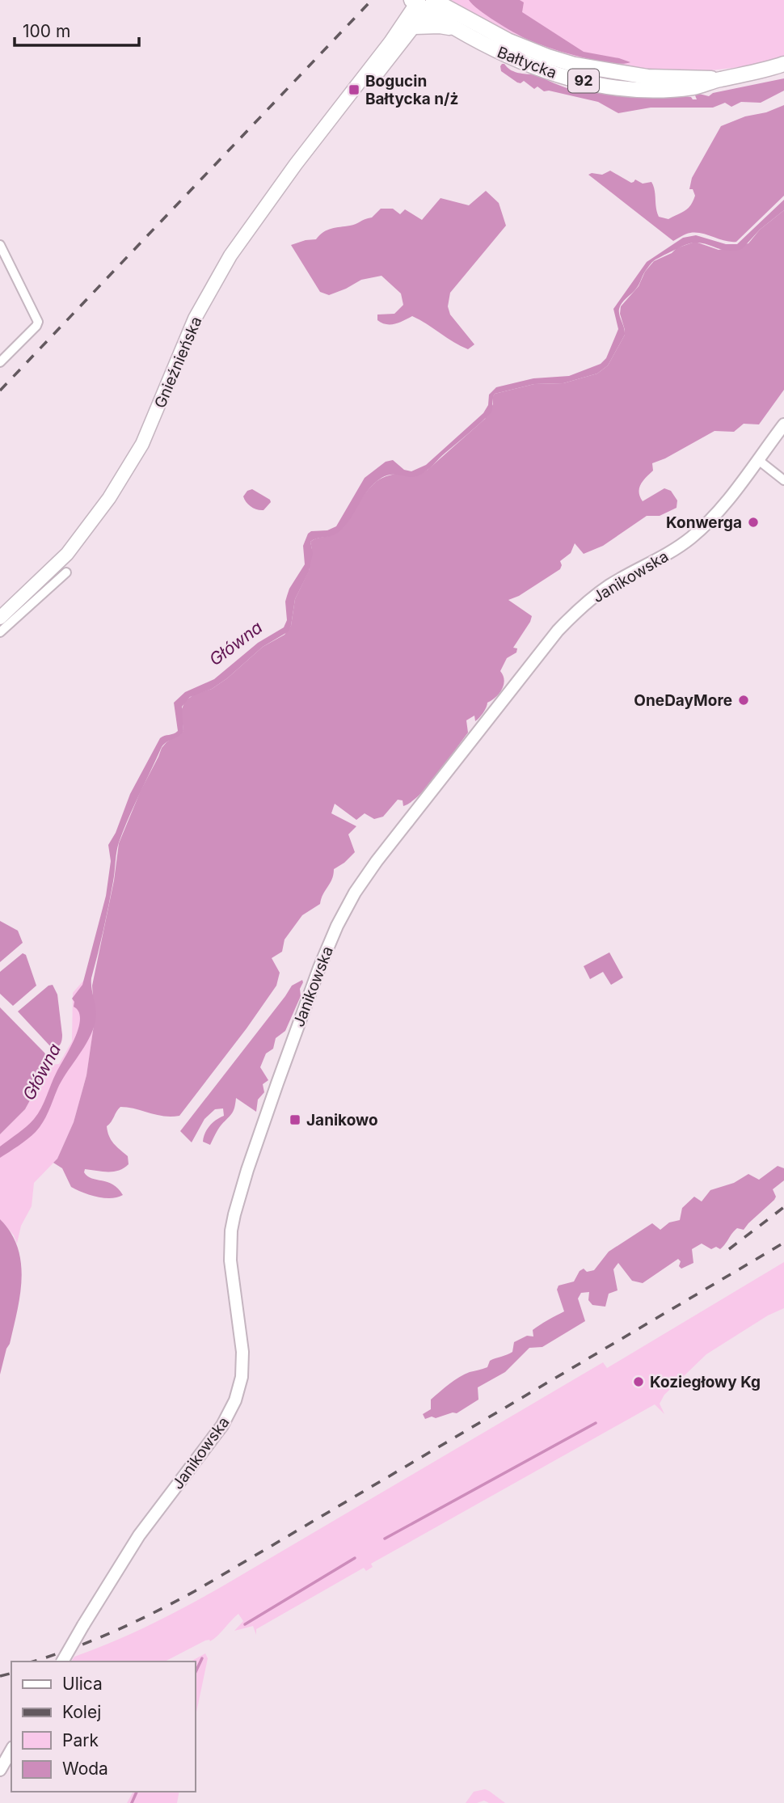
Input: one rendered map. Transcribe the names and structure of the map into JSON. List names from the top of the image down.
{
  "streets": {
    "main road": ["Bałtycka", "92", "Gnieźnieńska"],
    "street": ["Janikowska"]
  },
  "crossings": [
    ["Bałtycka", "Gnieźnieńska"]
  ],
  "water": ["Główna"],
  "places": {
    "transit": ["Bogucin Bałtycka n/ż", "Janikowo"],
    "other": ["Konwerga", "OneDayMore", "Koziegłowy Kg"]
  },
  "legend": [
    "Ulica",
    "Kolej",
    "Park",
    "Woda"
  ],
  "scale_bar": "100 m"
}
